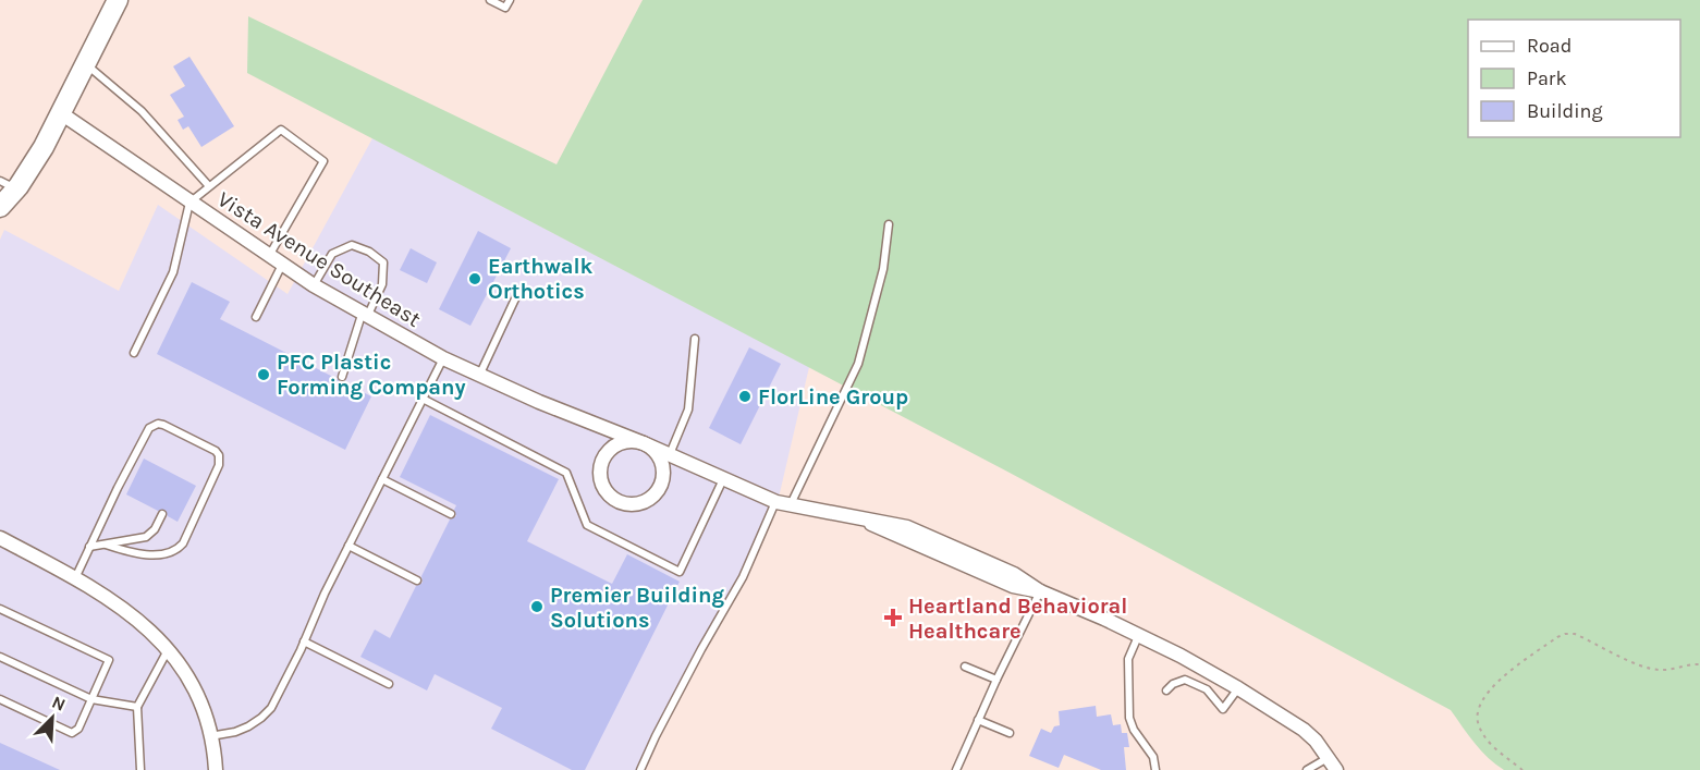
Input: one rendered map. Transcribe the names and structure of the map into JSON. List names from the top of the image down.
{
  "streets": {
    "street": ["Vista Avenue Southeast"]
  },
  "places": {
    "other": [
      "Earthwalk Orthotics",
      "PFC Plastic Forming Company",
      "FlorLine Group",
      "Premier Building Solutions"
    ],
    "health": ["Heartland Behavioral Healthcare"]
  },
  "legend": ["Road", "Park", "Building"],
  "north": "top right"
}
